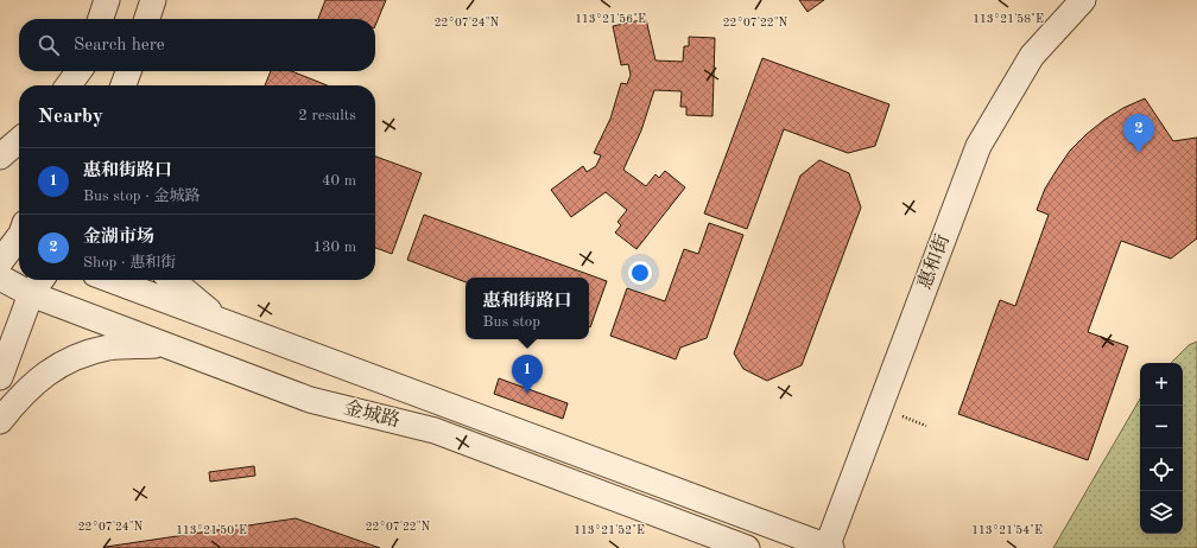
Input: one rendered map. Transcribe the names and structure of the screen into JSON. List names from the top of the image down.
{
  "streets": {
    "street": ["惠和街", "金城路"]
  },
  "crossings": [
    ["惠和街", "金城路"]
  ],
  "page": {
    "search": "Search here",
    "heading": ["Nearby", "2 results"],
    "pins": ["2", "1"],
    "list": [
      {
        "mark": "1",
        "name": "惠和街路口",
        "note": "Bus stop · 金城路",
        "value": "40 m"
      },
      {
        "mark": "2",
        "name": "金湖市场",
        "note": "Shop · 惠和街",
        "value": "130 m"
      }
    ],
    "popup": ["惠和街路口", "Bus stop"],
    "map_buttons": ["+", "−"]
  },
  "coordinates": [
    "113°21'56\"E",
    "113°21'58\"E",
    "22°07'24\"N",
    "22°07'22\"N",
    "113°21'50\"E",
    "113°21'52\"E",
    "113°21'54\"E"
  ]
}
